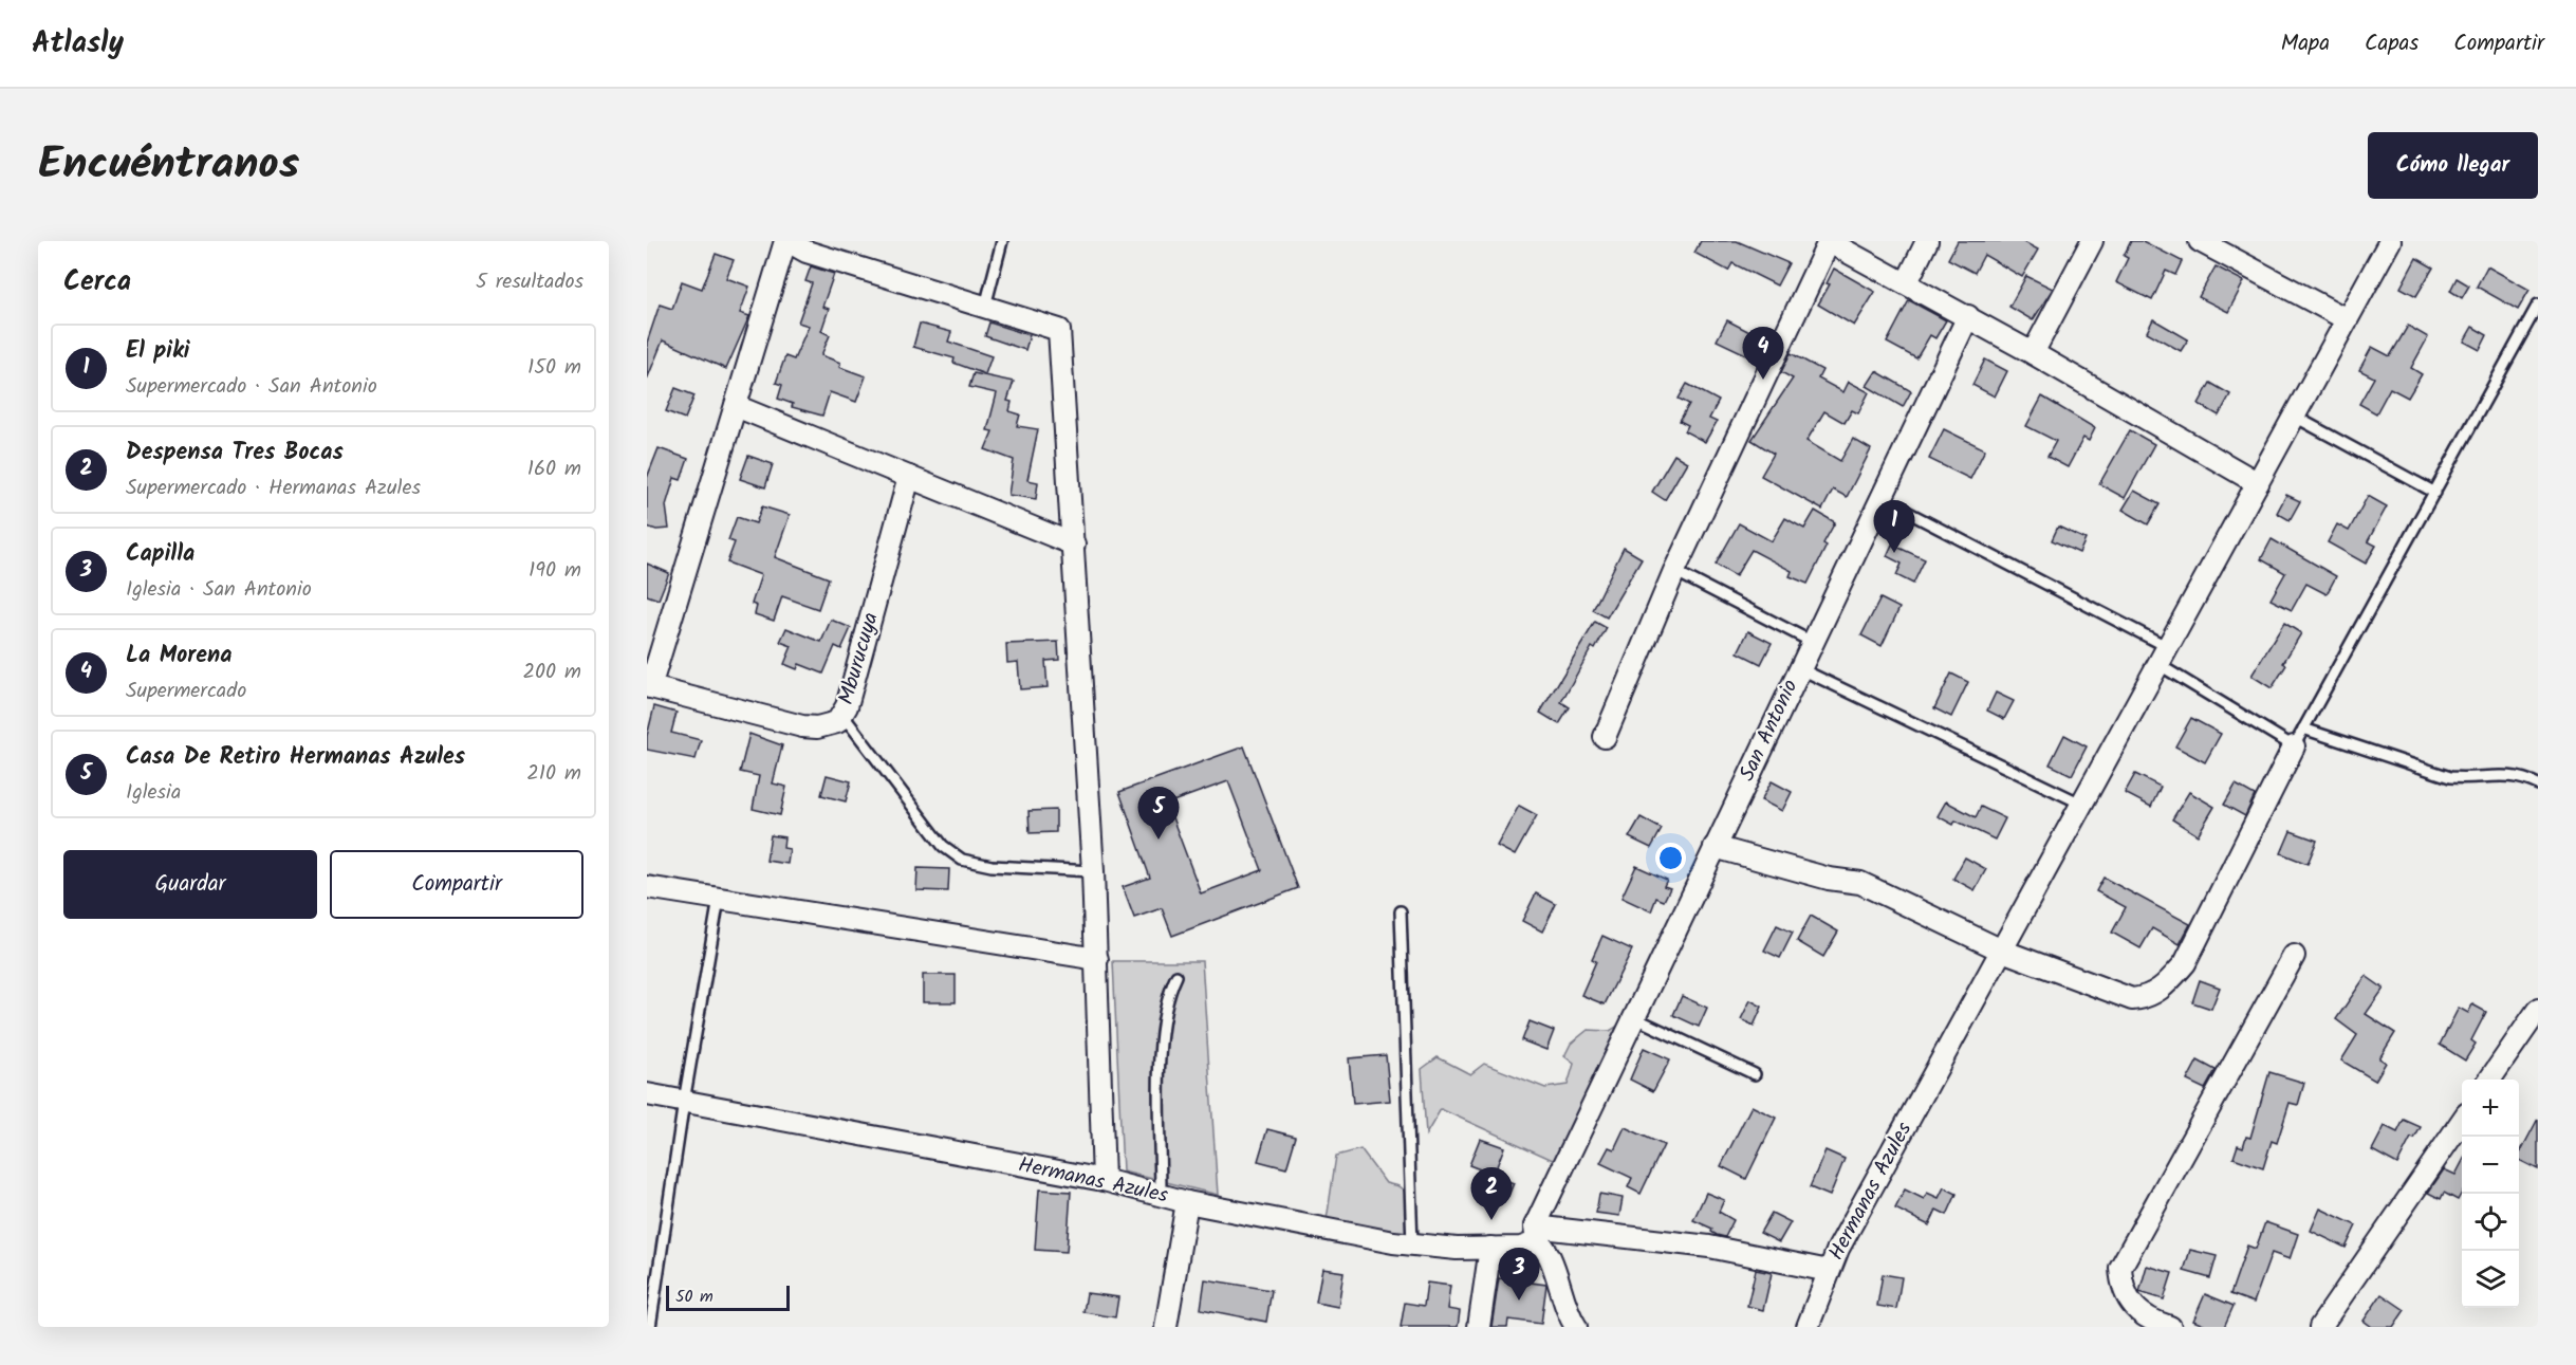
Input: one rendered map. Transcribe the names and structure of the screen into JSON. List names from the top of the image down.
{
  "streets": {
    "street": ["Mburucuya", "San Antonio", "Hermanas Azules"]
  },
  "crossings": [
    ["San Antonio", "Hermanas Azules"]
  ],
  "scale_bar": "50 m",
  "page": {
    "header": "Atlasly",
    "nav": ["Mapa", "Capas", "Compartir"],
    "title": "Encuéntranos",
    "buttons": [
      "Cómo llegar",
      ["Guardar", "Compartir"]
    ],
    "heading": ["Cerca", "5 resultados"],
    "list": [
      {
        "mark": "1",
        "name": "El piki",
        "note": "Supermercado · San Antonio",
        "value": "150 m"
      },
      {
        "mark": "2",
        "name": "Despensa Tres Bocas",
        "note": "Supermercado · Hermanas Azules",
        "value": "160 m"
      },
      {
        "mark": "3",
        "name": "Capilla",
        "note": "Iglesia · San Antonio",
        "value": "190 m"
      },
      {
        "mark": "4",
        "name": "La Morena",
        "note": "Supermercado",
        "value": "200 m"
      },
      {
        "mark": "5",
        "name": "Casa De Retiro Hermanas Azules",
        "note": "Iglesia",
        "value": "210 m"
      }
    ],
    "pins": [
      "4",
      "1",
      "5",
      "2",
      "3"
    ],
    "map_buttons": ["+", "−"],
    "scale": "50 m"
  }
}
